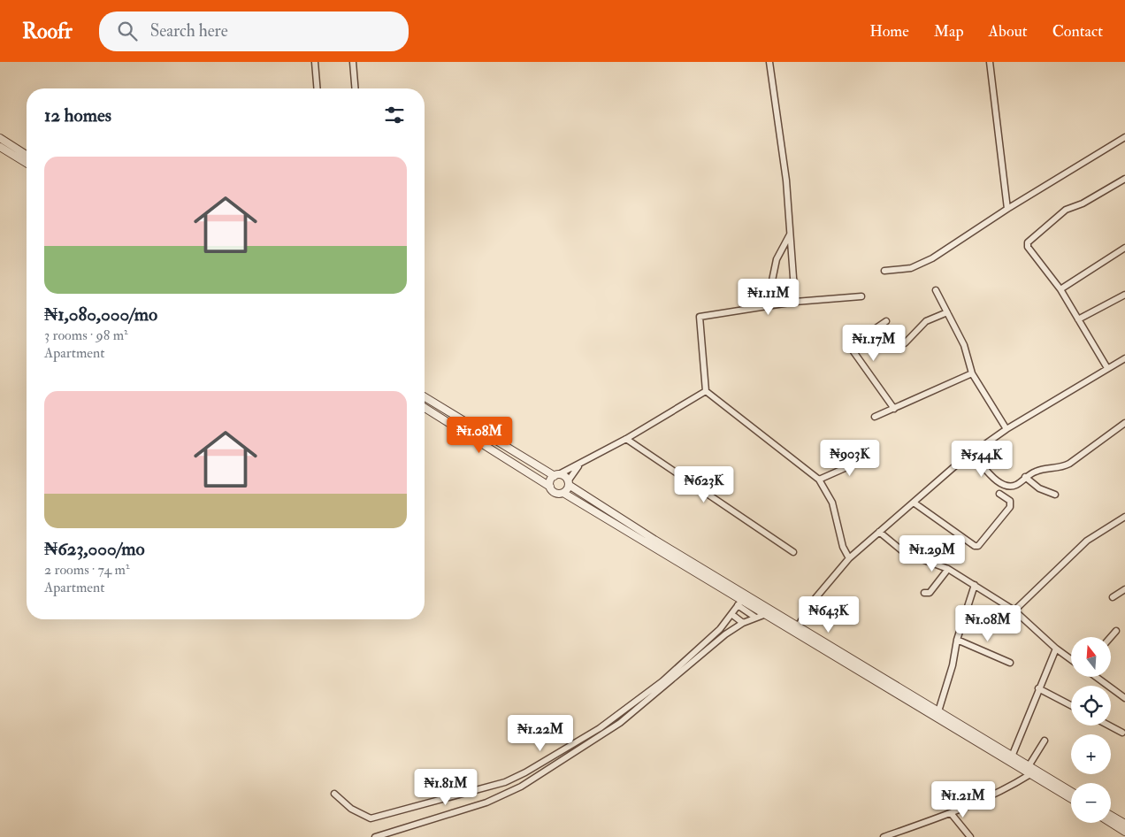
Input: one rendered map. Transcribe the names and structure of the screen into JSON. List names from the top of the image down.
{
  "north": "top",
  "page": {
    "header": "Roofr",
    "search": "Search here",
    "nav": [
      "Home",
      "Map",
      "About",
      "Contact"
    ],
    "heading": "12 homes",
    "list": [
      {
        "name": "₦1,080,000/mo",
        "note": "3 rooms · 98 m² · Apartment"
      },
      {
        "name": "₦623,000/mo",
        "note": "2 rooms · 74 m² · Apartment"
      }
    ],
    "price": [
      "₦1.11M",
      "₦1.17M",
      "₦1.08M",
      "₦903K",
      "₦544K",
      "₦623K",
      "₦1.29M",
      "₦643K",
      "₦1.08M",
      "₦1.22M",
      "₦1.81M",
      "₦1.21M"
    ],
    "map_buttons": ["+", "−"]
  }
}
